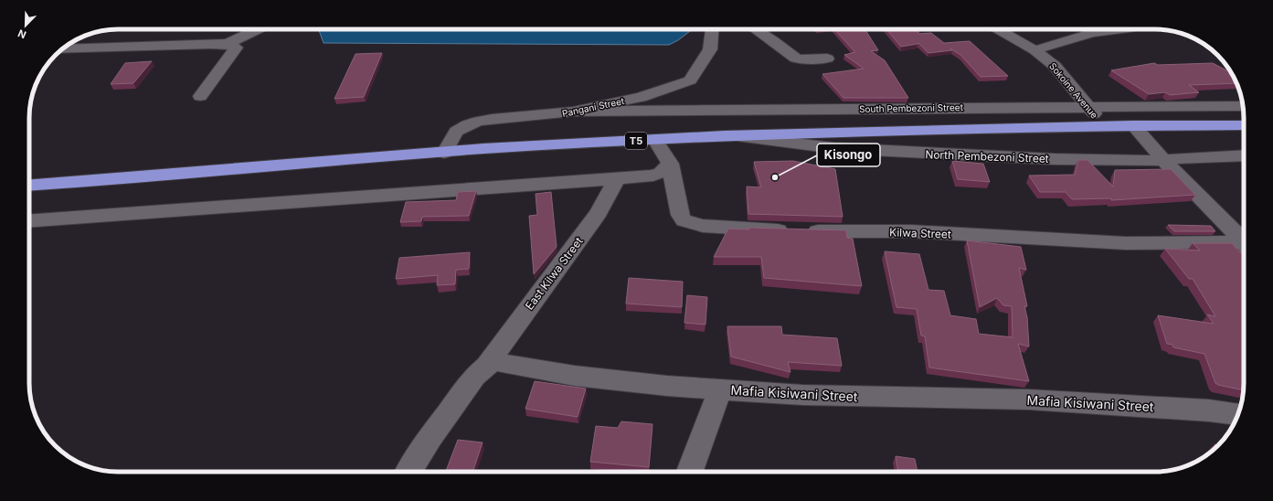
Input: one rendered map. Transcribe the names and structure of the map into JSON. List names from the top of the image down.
{
  "streets": {
    "highway": ["T5"],
    "street": [
      "Sokoine Avenue",
      "Pangani Street",
      "South Pembezoni Street",
      "North Pembezoni Street",
      "Kilwa Street",
      "East Kilwa Street",
      "Mafia Kisiwani Street"
    ]
  },
  "crossings": [
    ["Sokoine Avenue", "South Pembezoni Street"],
    ["Sokoine Avenue", "T5"],
    ["Pangani Street", "South Pembezoni Street"],
    ["Pangani Street", "T5"],
    ["T5", "North Pembezoni Street"],
    ["T5", "Kilwa Street"],
    ["East Kilwa Street", "Mafia Kisiwani Street"]
  ],
  "places": ["Kisongo"],
  "north": "bottom left"
}
